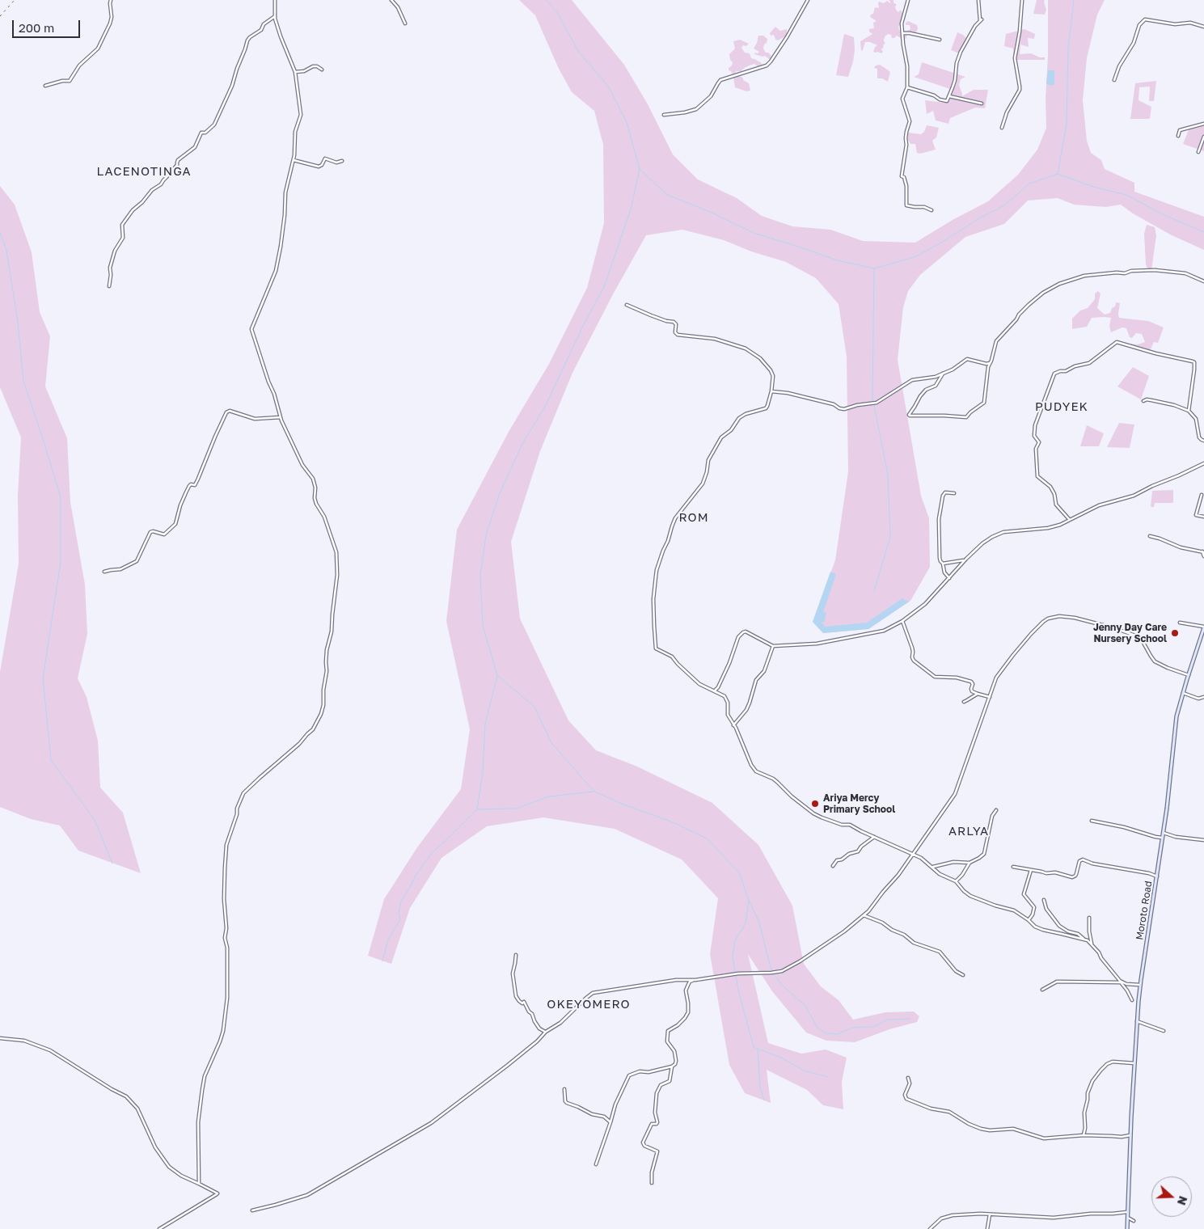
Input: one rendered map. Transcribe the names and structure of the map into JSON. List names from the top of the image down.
{
  "streets": {
    "main road": ["Moroto Road"]
  },
  "districts": [
    "LACENOTINGA",
    "PUDYEK",
    "ROM",
    "ARLYA",
    "OKEYOMERO"
  ],
  "places": ["Jenny Day Care Nursery School", "Ariya Mercy Primary School"],
  "scale_bar": "200 m",
  "north": "right"
}
